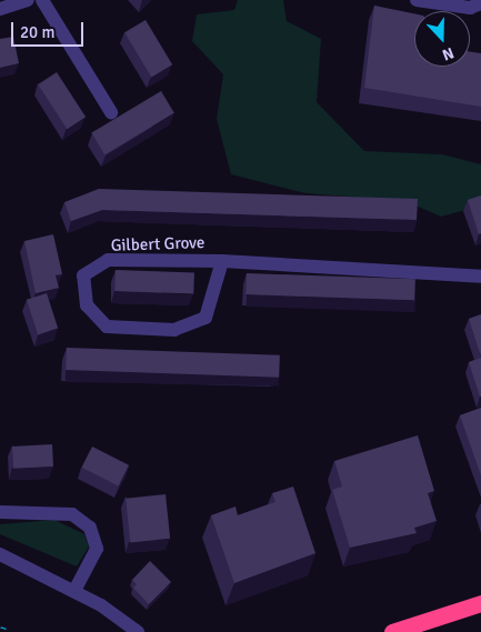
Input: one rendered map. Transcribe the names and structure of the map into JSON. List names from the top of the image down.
{
  "streets": {
    "street": ["Gilbert Grove"]
  },
  "scale_bar": "20 m",
  "north": "bottom"
}
